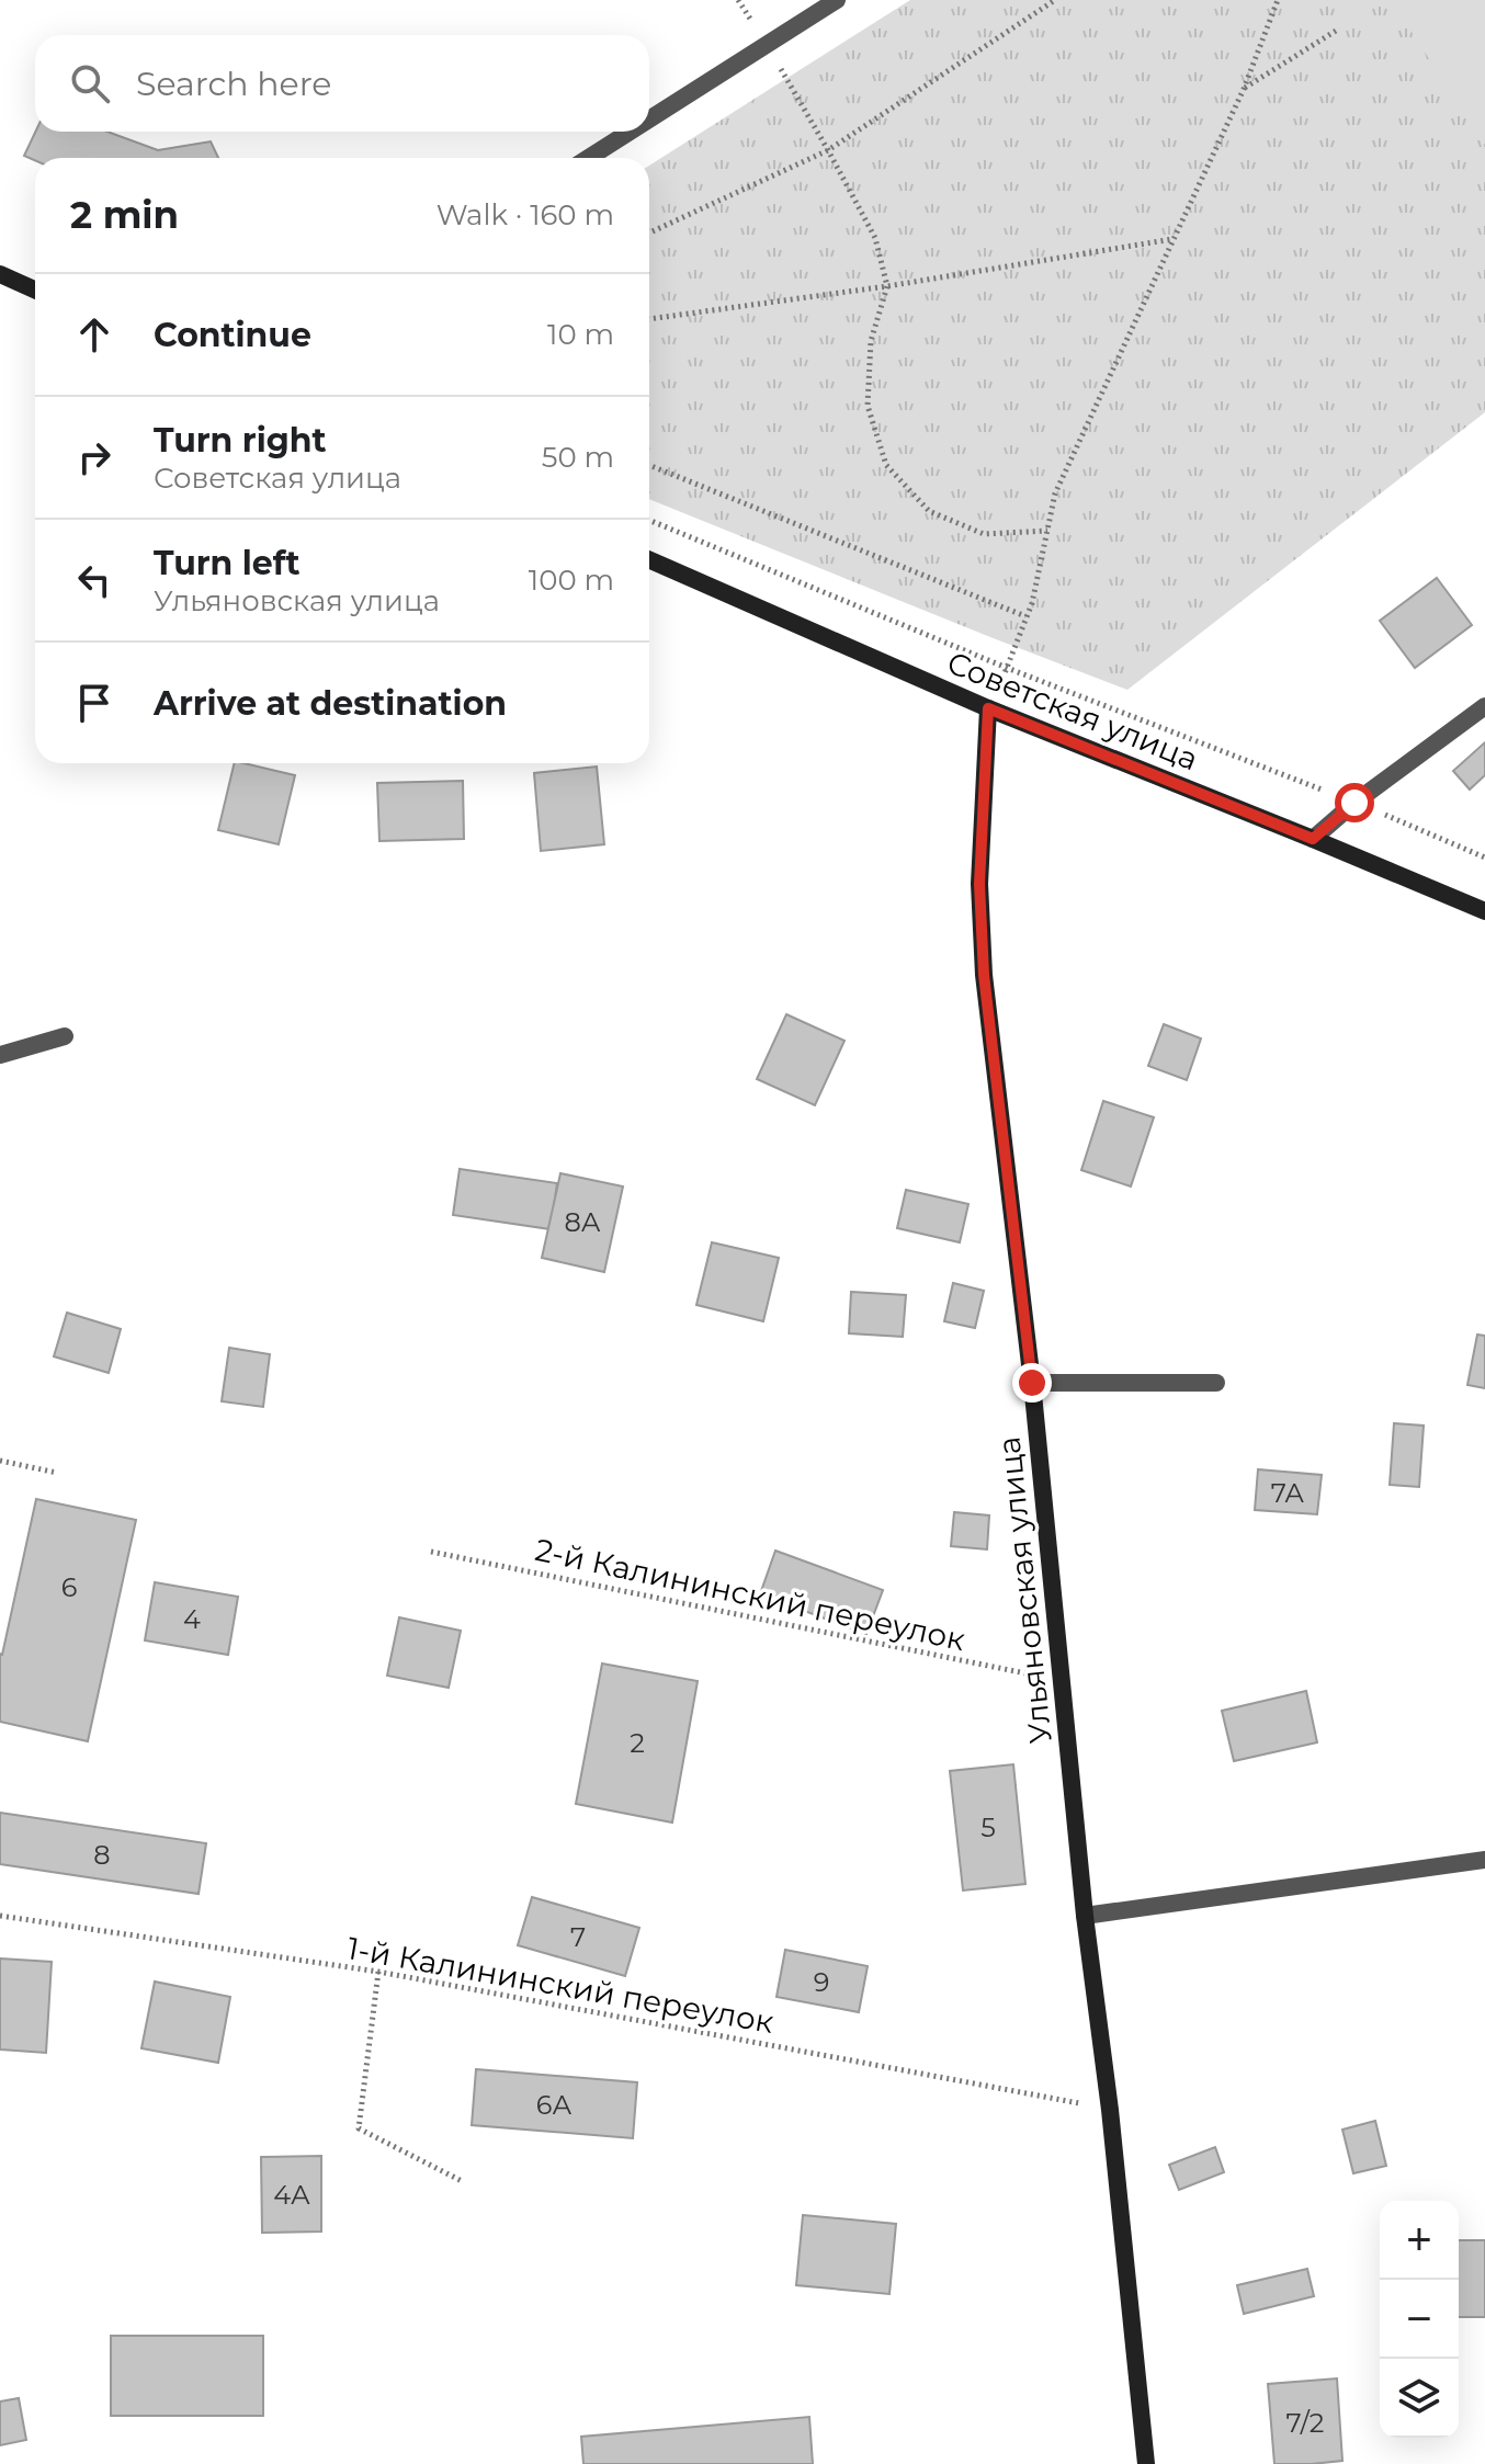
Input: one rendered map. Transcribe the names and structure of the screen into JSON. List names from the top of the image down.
{
  "streets": {
    "street": ["Советская улица", "Ульяновская улица"],
    "path": ["2-й Калининский переулок", "1-й Калининский переулок"]
  },
  "crossings": [
    ["Советская улица", "Ульяновская улица"],
    ["Ульяновская улица", "2-й Калининский переулок"],
    ["Ульяновская улица", "1-й Калининский переулок"]
  ],
  "house_numbers": [
    "8А",
    "7А",
    "6",
    "4",
    "2",
    "5",
    "8",
    "7",
    "9",
    "6А",
    "4А",
    "7/2"
  ],
  "page": {
    "search": "Search here",
    "heading": ["2 min", "Walk · 160 m"],
    "list": [
      ["Continue", "10 m"],
      ["Turn right", "Советская улица", "50 m"],
      ["Turn left", "Ульяновская улица", "100 m"],
      "Arrive at destination"
    ],
    "map_buttons": ["+", "−"]
  }
}
